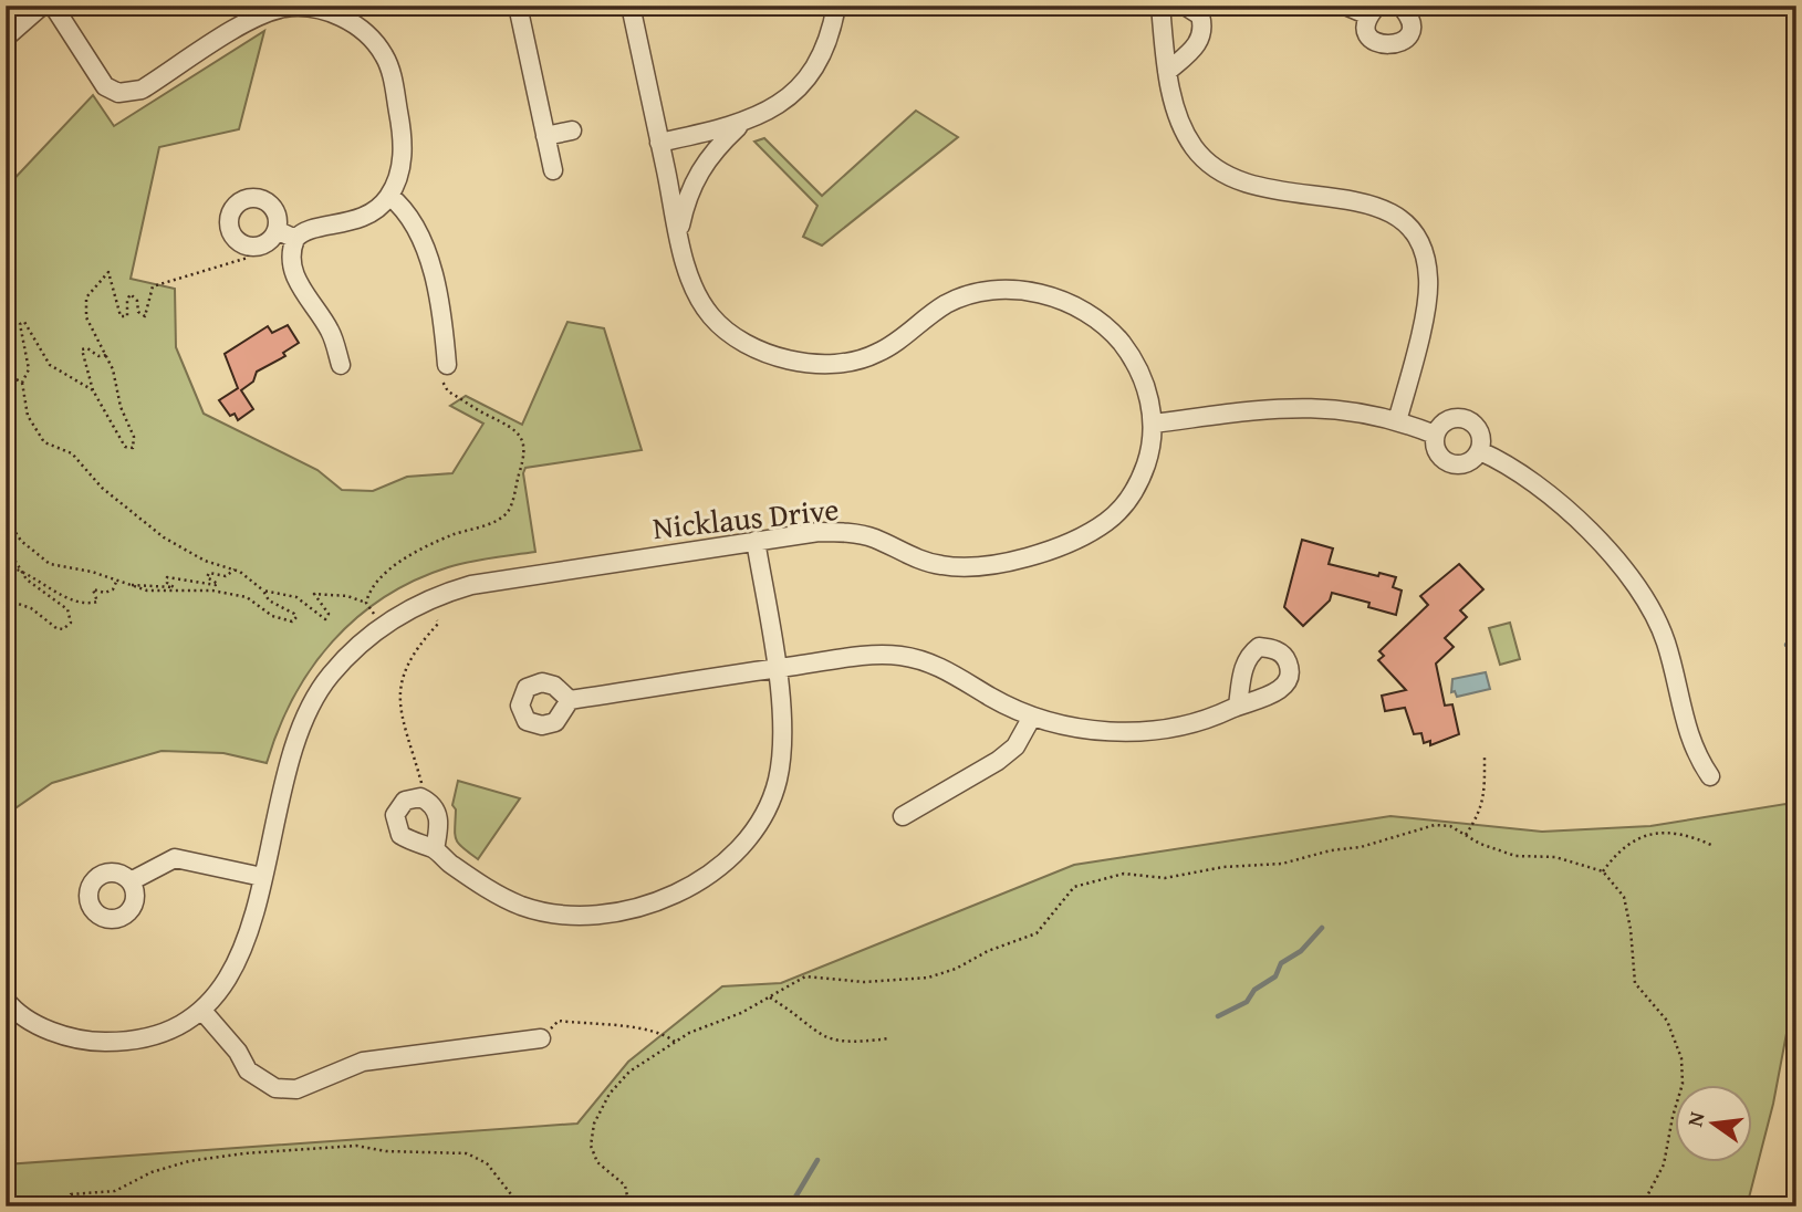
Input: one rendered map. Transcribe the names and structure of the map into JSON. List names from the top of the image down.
{
  "streets": {
    "street": ["Nicklaus Drive"]
  },
  "north": "left"
}
